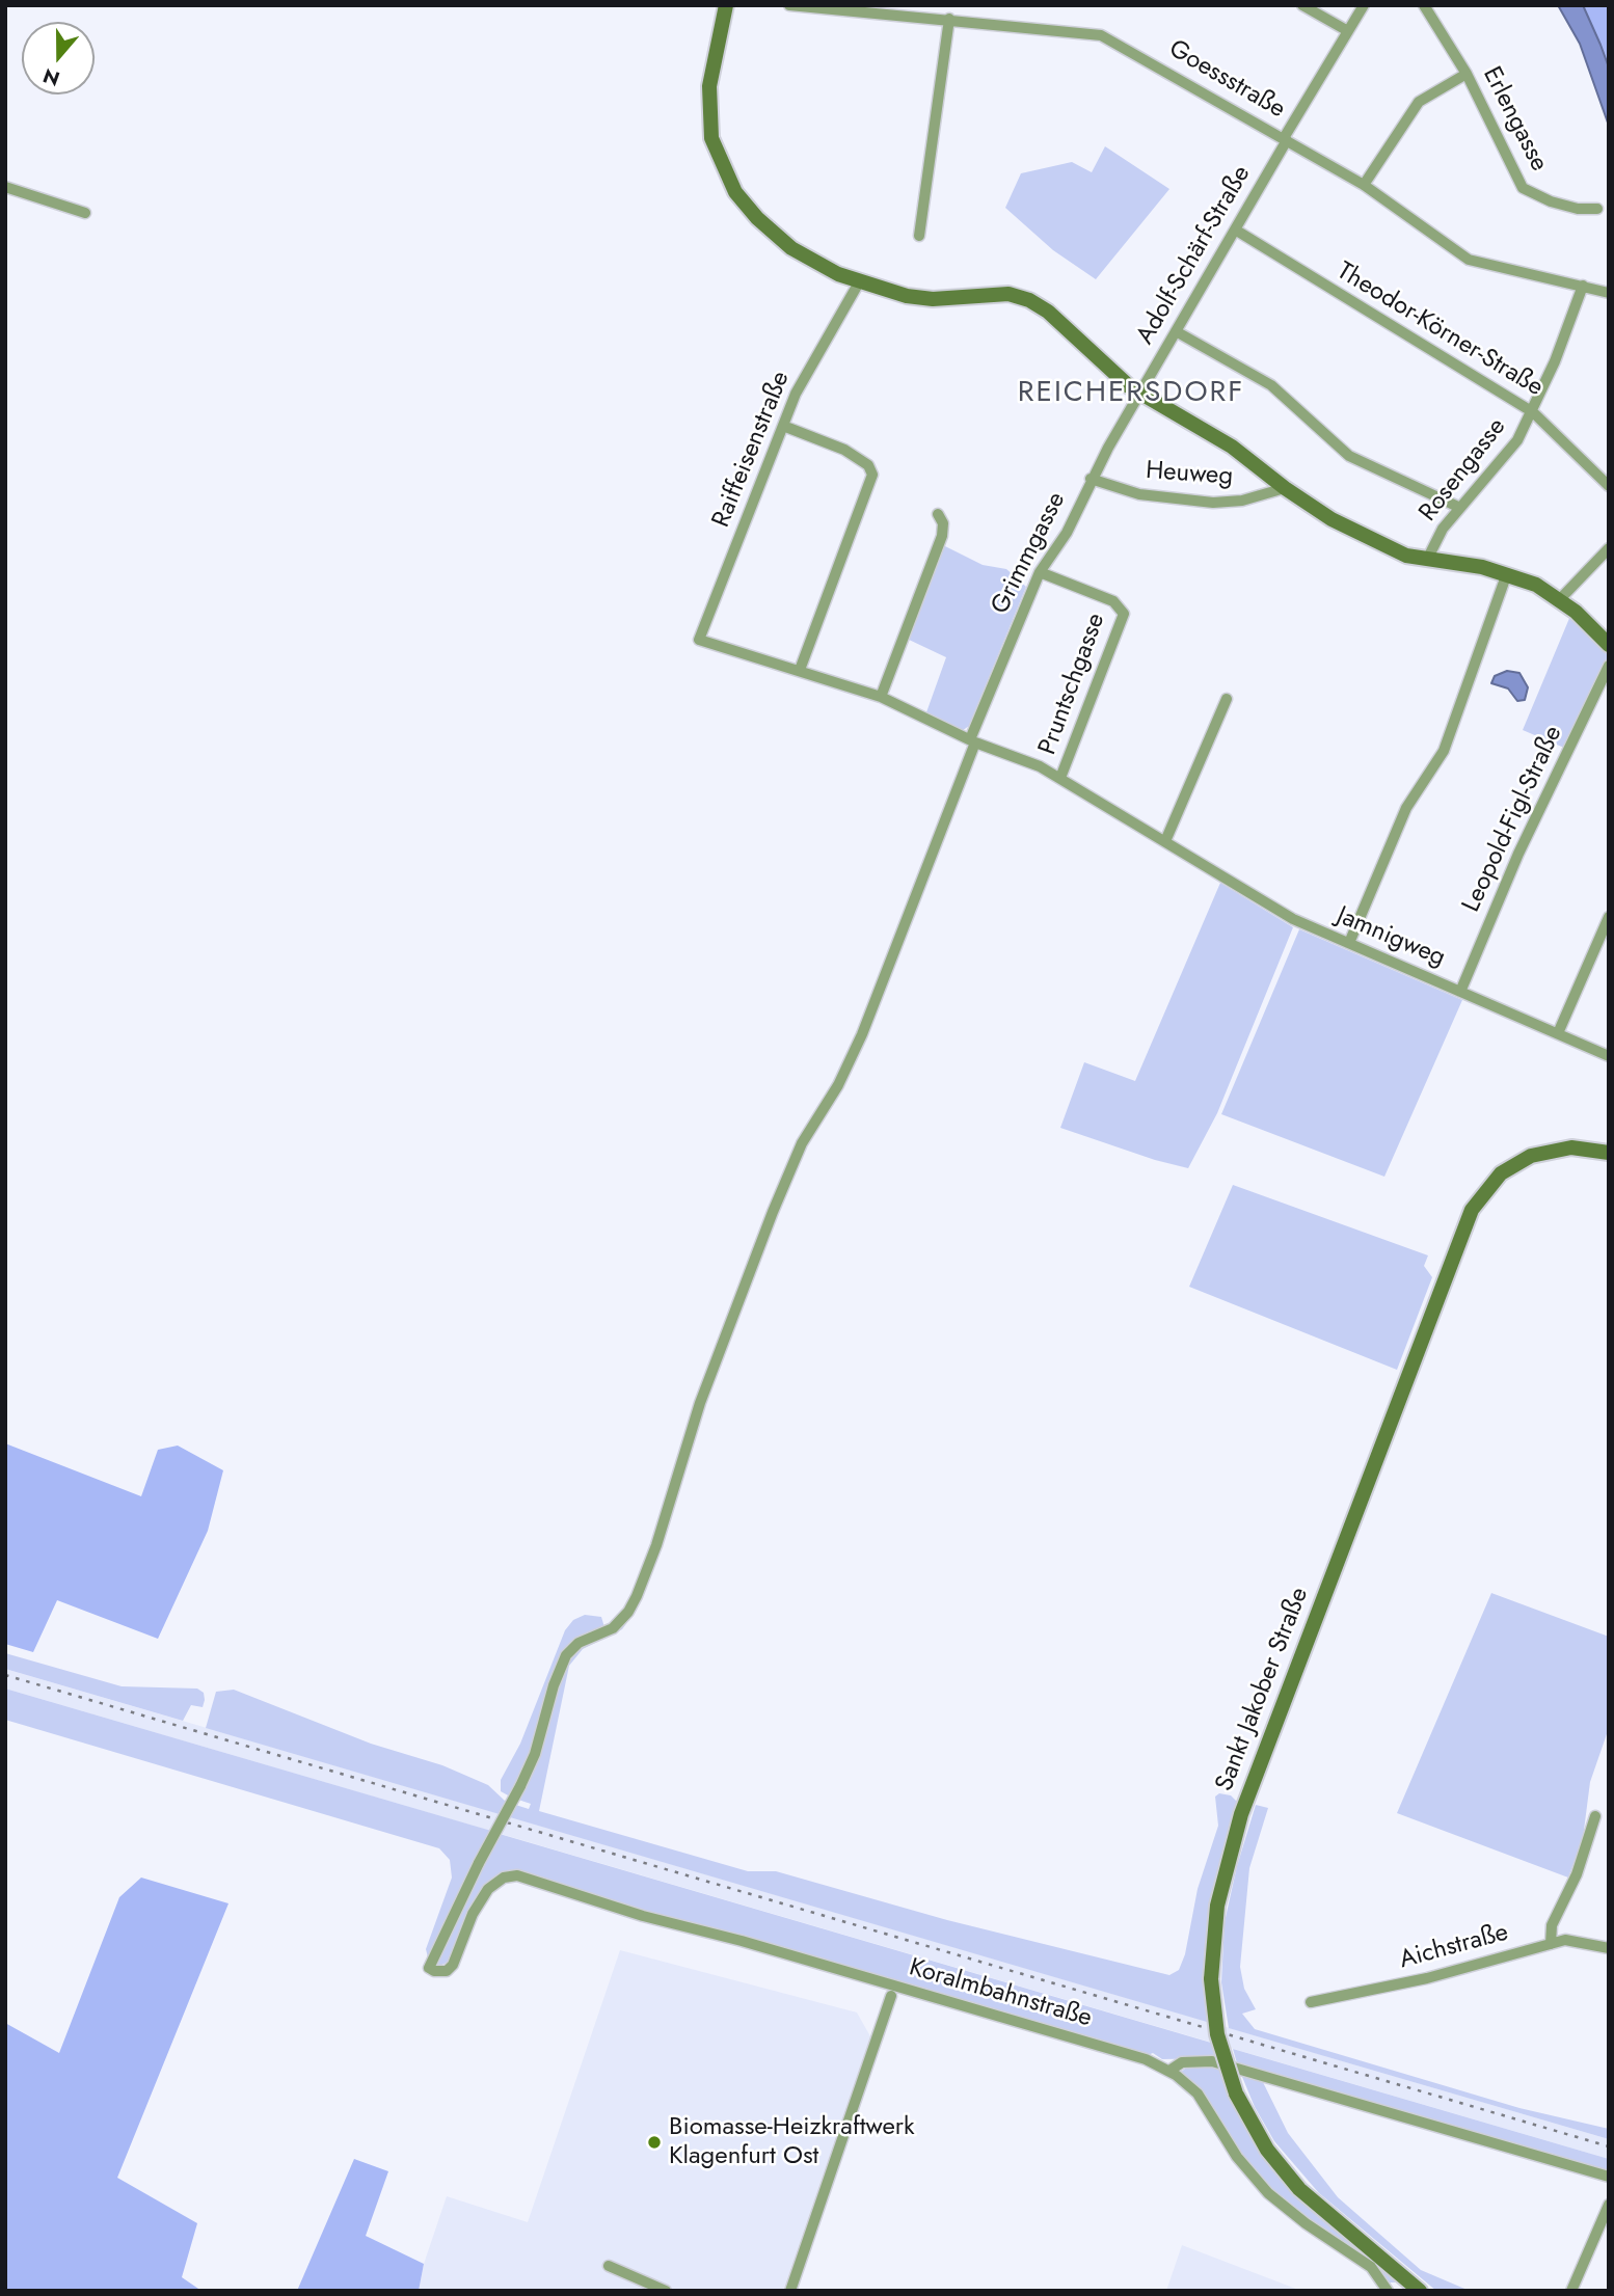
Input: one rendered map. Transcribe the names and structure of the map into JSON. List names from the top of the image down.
{
  "streets": {
    "main road": ["Sankt Jakober Straße"],
    "street": [
      "Goessstraße",
      "Erlengasse",
      "Adolf-Schärf-Straße",
      "Theodor-Körner-Straße",
      "Raiffeisenstraße",
      "Rosengasse",
      "Heuweg",
      "Grimmgasse",
      "Pruntschgasse",
      "Leopold-Figl-Straße",
      "Jamnigweg",
      "Aichstraße",
      "Koralmbahnstraße"
    ]
  },
  "crossings": [
    ["Goessstraße", "Adolf-Schärf-Straße"],
    ["Goessstraße", "Rosengasse"],
    ["Adolf-Schärf-Straße", "Theodor-Körner-Straße"],
    ["Adolf-Schärf-Straße", "Grimmgasse"],
    ["Theodor-Körner-Straße", "Rosengasse"],
    ["Raiffeisenstraße", "Jamnigweg"],
    ["Heuweg", "Grimmgasse"],
    ["Grimmgasse", "Pruntschgasse"],
    ["Grimmgasse", "Jamnigweg"],
    ["Grimmgasse", "Koralmbahnstraße"],
    ["Pruntschgasse", "Jamnigweg"],
    ["Leopold-Figl-Straße", "Jamnigweg"]
  ],
  "districts": ["REICHERSDORF"],
  "places": ["Biomasse-Heizkraftwerk Klagenfurt Ost"],
  "north": "bottom"
}
